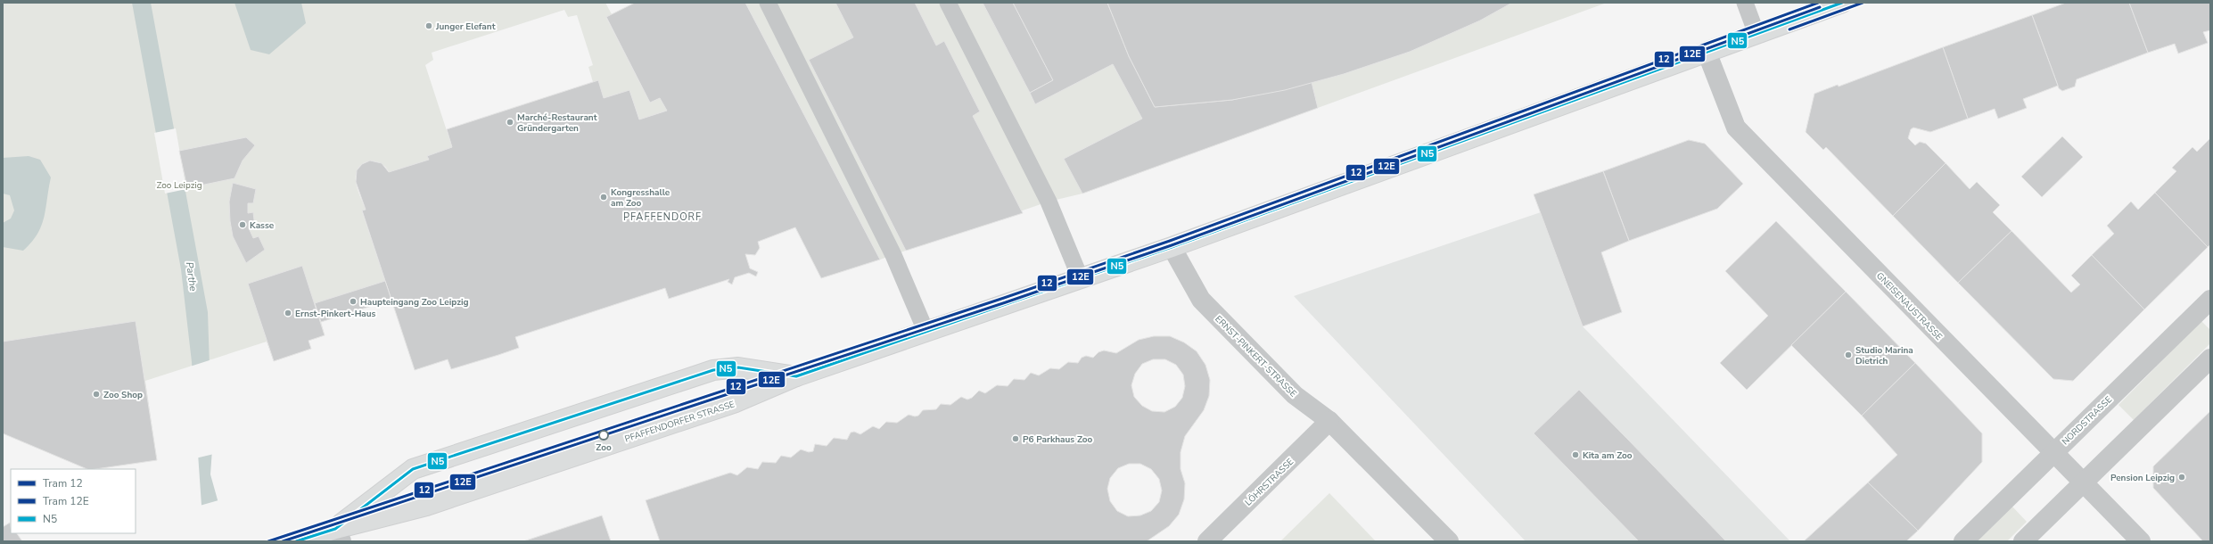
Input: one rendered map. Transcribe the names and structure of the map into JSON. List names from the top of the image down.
{
  "streets": {
    "main road": ["PFAFFENDORFER STRASSE"],
    "street": [
      "GNEISENAUSTRASSE",
      "ERNST-PINKERT-STRASSE",
      "NORDSTRASSE",
      "LÖHRSTRASSE"
    ]
  },
  "crossings": [
    ["GNEISENAUSTRASSE", "NORDSTRASSE"],
    ["GNEISENAUSTRASSE", "PFAFFENDORFER STRASSE"],
    ["ERNST-PINKERT-STRASSE", "PFAFFENDORFER STRASSE"],
    ["ERNST-PINKERT-STRASSE", "LÖHRSTRASSE"]
  ],
  "districts": ["PFAFFENDORF"],
  "water": ["Parthe"],
  "parks": ["Zoo Leipzig"],
  "places": [
    "Junger Elefant",
    "Marché-Restaurant Gründergarten",
    "Kongresshalle am Zoo",
    "Kasse",
    "Haupteingang Zoo Leipzig",
    "Ernst-Pinkert-Haus",
    "Studio Marina Dietrich",
    "Zoo Shop",
    "Zoo",
    "P6 Parkhaus Zoo",
    "Kita am Zoo",
    "Pension Leipzig"
  ],
  "lines": ["tram line 12", "transit line N5", "tram line 12E"],
  "legend": ["Tram 12", "Tram 12E", "N5"]
}
